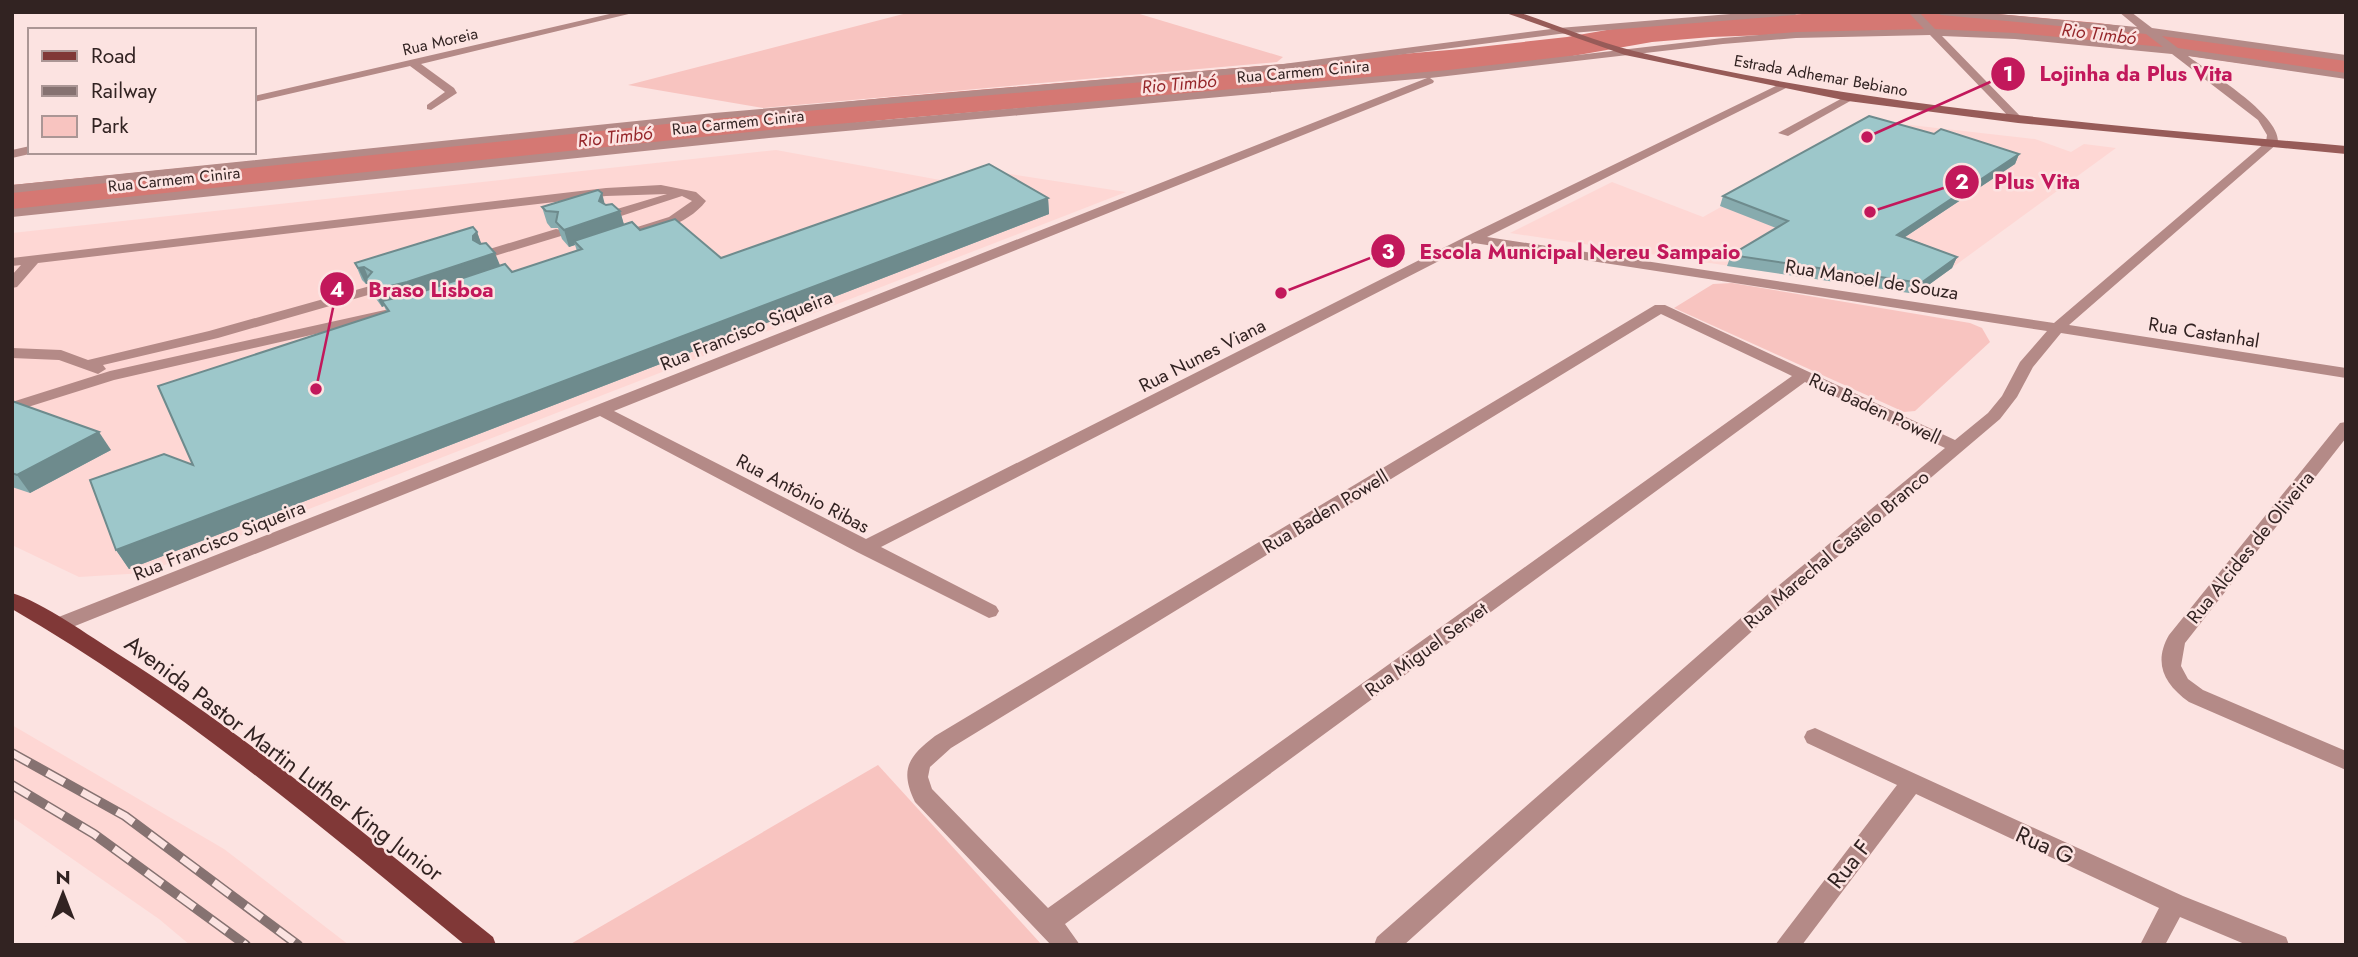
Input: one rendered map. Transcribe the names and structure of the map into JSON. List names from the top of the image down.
{
  "streets": {
    "main road": ["Estrada Adhemar Bebiano", "Avenida Pastor Martin Luther King Junior"],
    "street": [
      "Rua Moreia",
      "Rua Carmem Cinira",
      "Rua Manoel de Souza",
      "Rua Francisco Siqueira",
      "Rua Castanhal",
      "Rua Nunes Viana",
      "Rua Baden Powell",
      "Rua Antônio Ribas",
      "Rua Alcides de Oliveira",
      "Rua Marechal Castelo Branco",
      "Rua Miguel Servet",
      "Rua G",
      "Rua F"
    ]
  },
  "crossings": [
    ["Rua Carmem Cinira", "Estrada Adhemar Bebiano"],
    ["Rua Carmem Cinira", "Rua Francisco Siqueira"],
    ["Estrada Adhemar Bebiano", "Rua Nunes Viana"],
    ["Estrada Adhemar Bebiano", "Rua Marechal Castelo Branco"],
    ["Rua Manoel de Souza", "Rua Castanhal"],
    ["Rua Manoel de Souza", "Rua Nunes Viana"],
    ["Rua Manoel de Souza", "Rua Marechal Castelo Branco"],
    ["Rua Francisco Siqueira", "Rua Antônio Ribas"],
    ["Rua Francisco Siqueira", "Avenida Pastor Martin Luther King Junior"],
    ["Rua Castanhal", "Rua Marechal Castelo Branco"],
    ["Rua Nunes Viana", "Rua Antônio Ribas"],
    ["Rua Baden Powell", "Rua Marechal Castelo Branco"],
    ["Rua Baden Powell", "Rua Miguel Servet"],
    ["Rua G", "Rua F"]
  ],
  "water": ["Rio Timbó"],
  "places": [
    "Lojinha da Plus Vita",
    "Plus Vita",
    "Escola Municipal Nereu Sampaio",
    "Braso Lisboa"
  ],
  "legend": ["Road", "Railway", "Park"],
  "north": "top"
}
